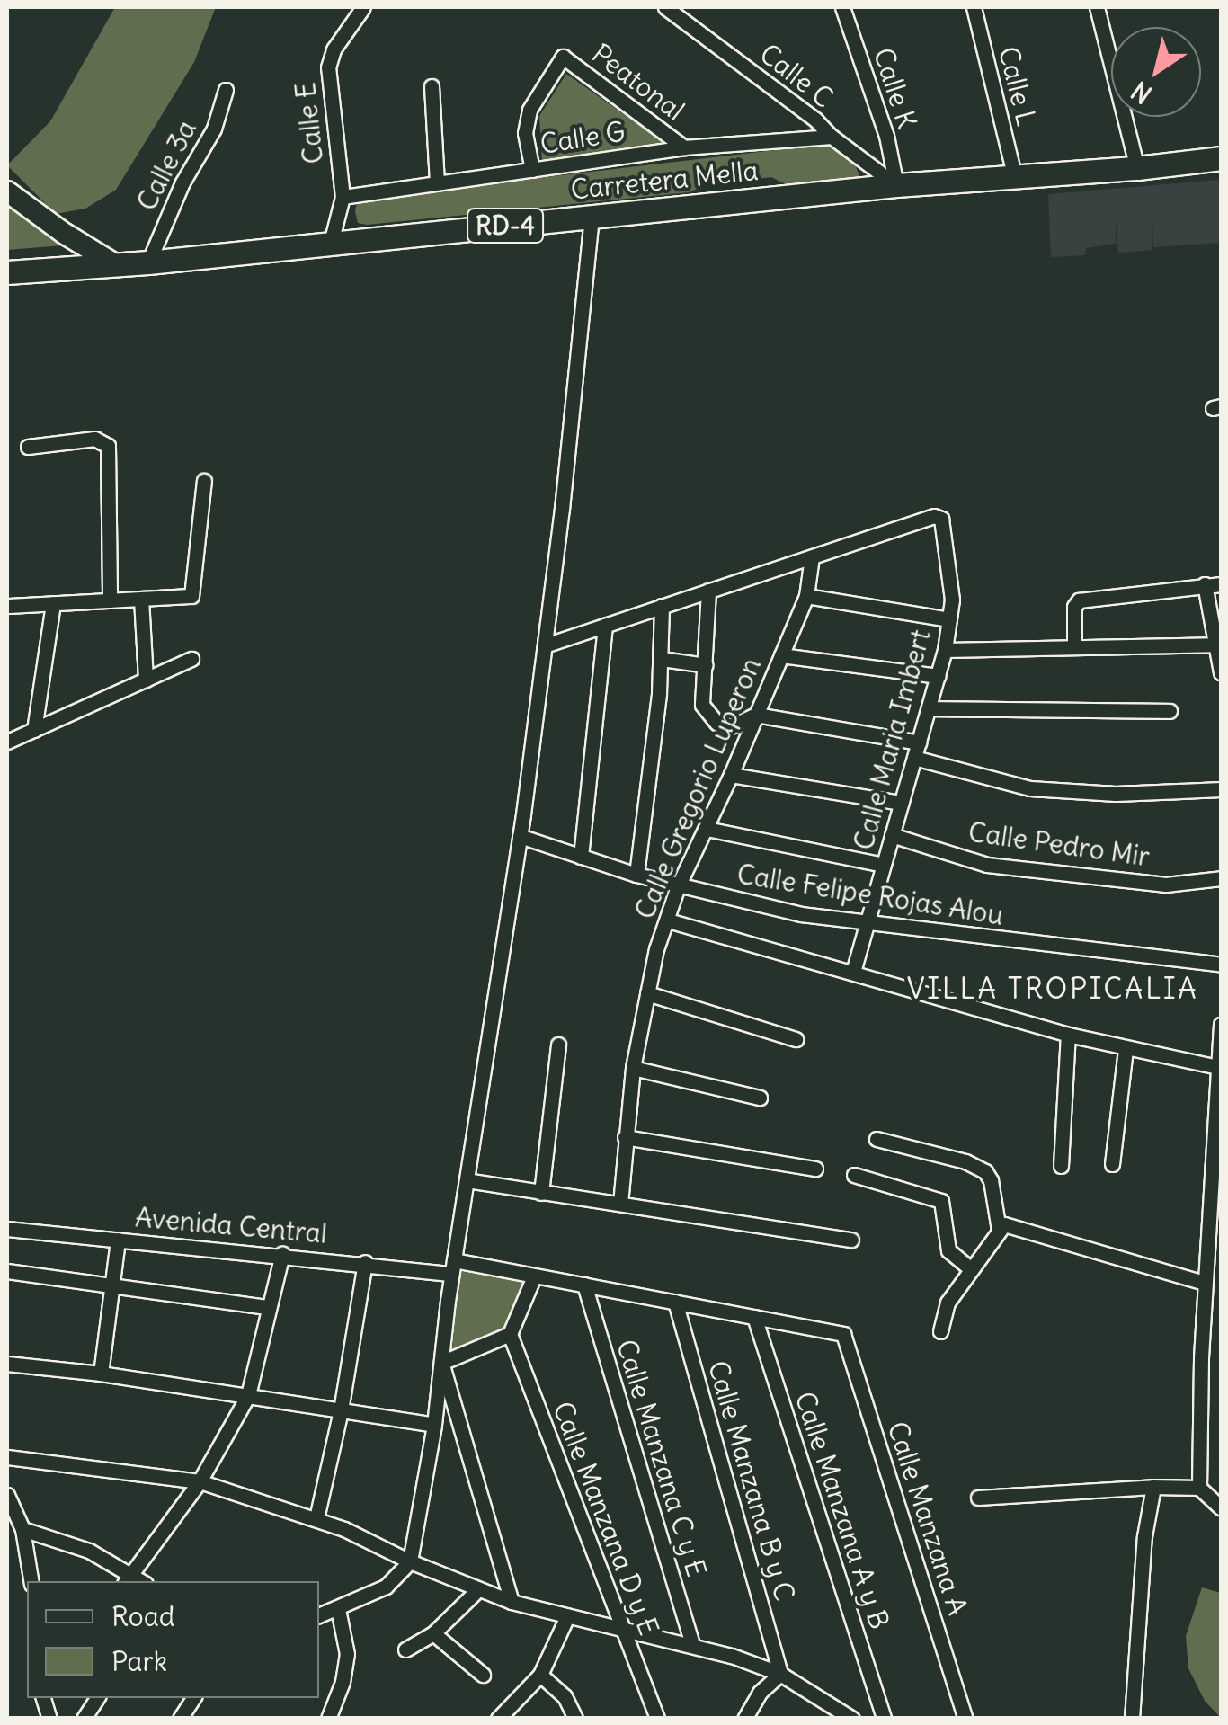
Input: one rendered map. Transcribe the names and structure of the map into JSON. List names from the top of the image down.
{
  "streets": {
    "main road": ["Carretera Mella", "RD-4"],
    "street": [
      "Calle C",
      "Peatonal",
      "Calle L",
      "Calle K",
      "Calle E",
      "Calle G",
      "Calle 3a",
      "Calle Maria Imbert",
      "Calle Gregorio Luperon",
      "Calle Pedro Mir",
      "Calle Felipe Rojas Alou",
      "Avenida Central",
      "Calle Manzana C y E",
      "Calle Manzana B y C",
      "Calle Manzana A y B",
      "Calle Manzana D y E",
      "Calle Manzana A"
    ]
  },
  "crossings": [
    ["Calle C", "Calle K"],
    ["Calle C", "Calle G"],
    ["Calle C", "Carretera Mella"],
    ["Peatonal", "Calle G"],
    ["Calle L", "Carretera Mella"],
    ["Calle K", "Carretera Mella"],
    ["Calle E", "Calle G"],
    ["Calle E", "Carretera Mella"],
    ["Calle 3a", "Carretera Mella"],
    ["Calle Maria Imbert", "Calle Gregorio Luperon"],
    ["Calle Maria Imbert", "Calle Pedro Mir"],
    ["Calle Maria Imbert", "Calle Felipe Rojas Alou"],
    ["Calle Gregorio Luperon", "Calle Felipe Rojas Alou"],
    ["Avenida Central", "Calle Manzana C y E"],
    ["Avenida Central", "Calle Manzana B y C"],
    ["Avenida Central", "Calle Manzana A y B"],
    ["Avenida Central", "Calle Manzana A"]
  ],
  "districts": ["VILLA TROPICALIA"],
  "legend": ["Road", "Park"],
  "north": "bottom left"
}
